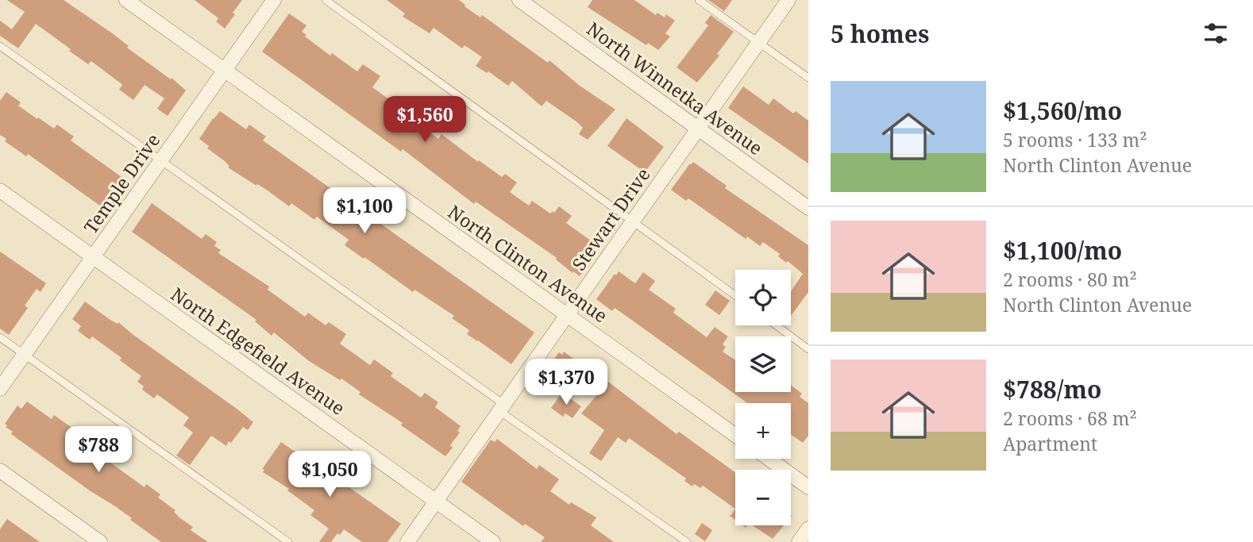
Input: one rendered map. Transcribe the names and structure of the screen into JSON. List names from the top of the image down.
{
  "streets": {
    "street": [
      "North Winnetka Avenue",
      "Temple Drive",
      "Stewart Drive",
      "North Clinton Avenue",
      "North Edgefield Avenue"
    ]
  },
  "crossings": [
    ["North Winnetka Avenue", "Stewart Drive"],
    ["Temple Drive", "North Clinton Avenue"],
    ["Temple Drive", "North Edgefield Avenue"],
    ["Stewart Drive", "North Clinton Avenue"],
    ["Stewart Drive", "North Edgefield Avenue"]
  ],
  "page": {
    "heading": "5 homes",
    "list": [
      {
        "name": "$1,560/mo",
        "note": "5 rooms · 133 m² · North Clinton Avenue"
      },
      {
        "name": "$1,100/mo",
        "note": "2 rooms · 80 m² · North Clinton Avenue"
      },
      {
        "name": "$788/mo",
        "note": "2 rooms · 68 m² · Apartment"
      }
    ],
    "price": [
      "$1,560",
      "$1,100",
      "$1,370",
      "$788",
      "$1,050"
    ],
    "map_buttons": ["+", "−"]
  }
}
